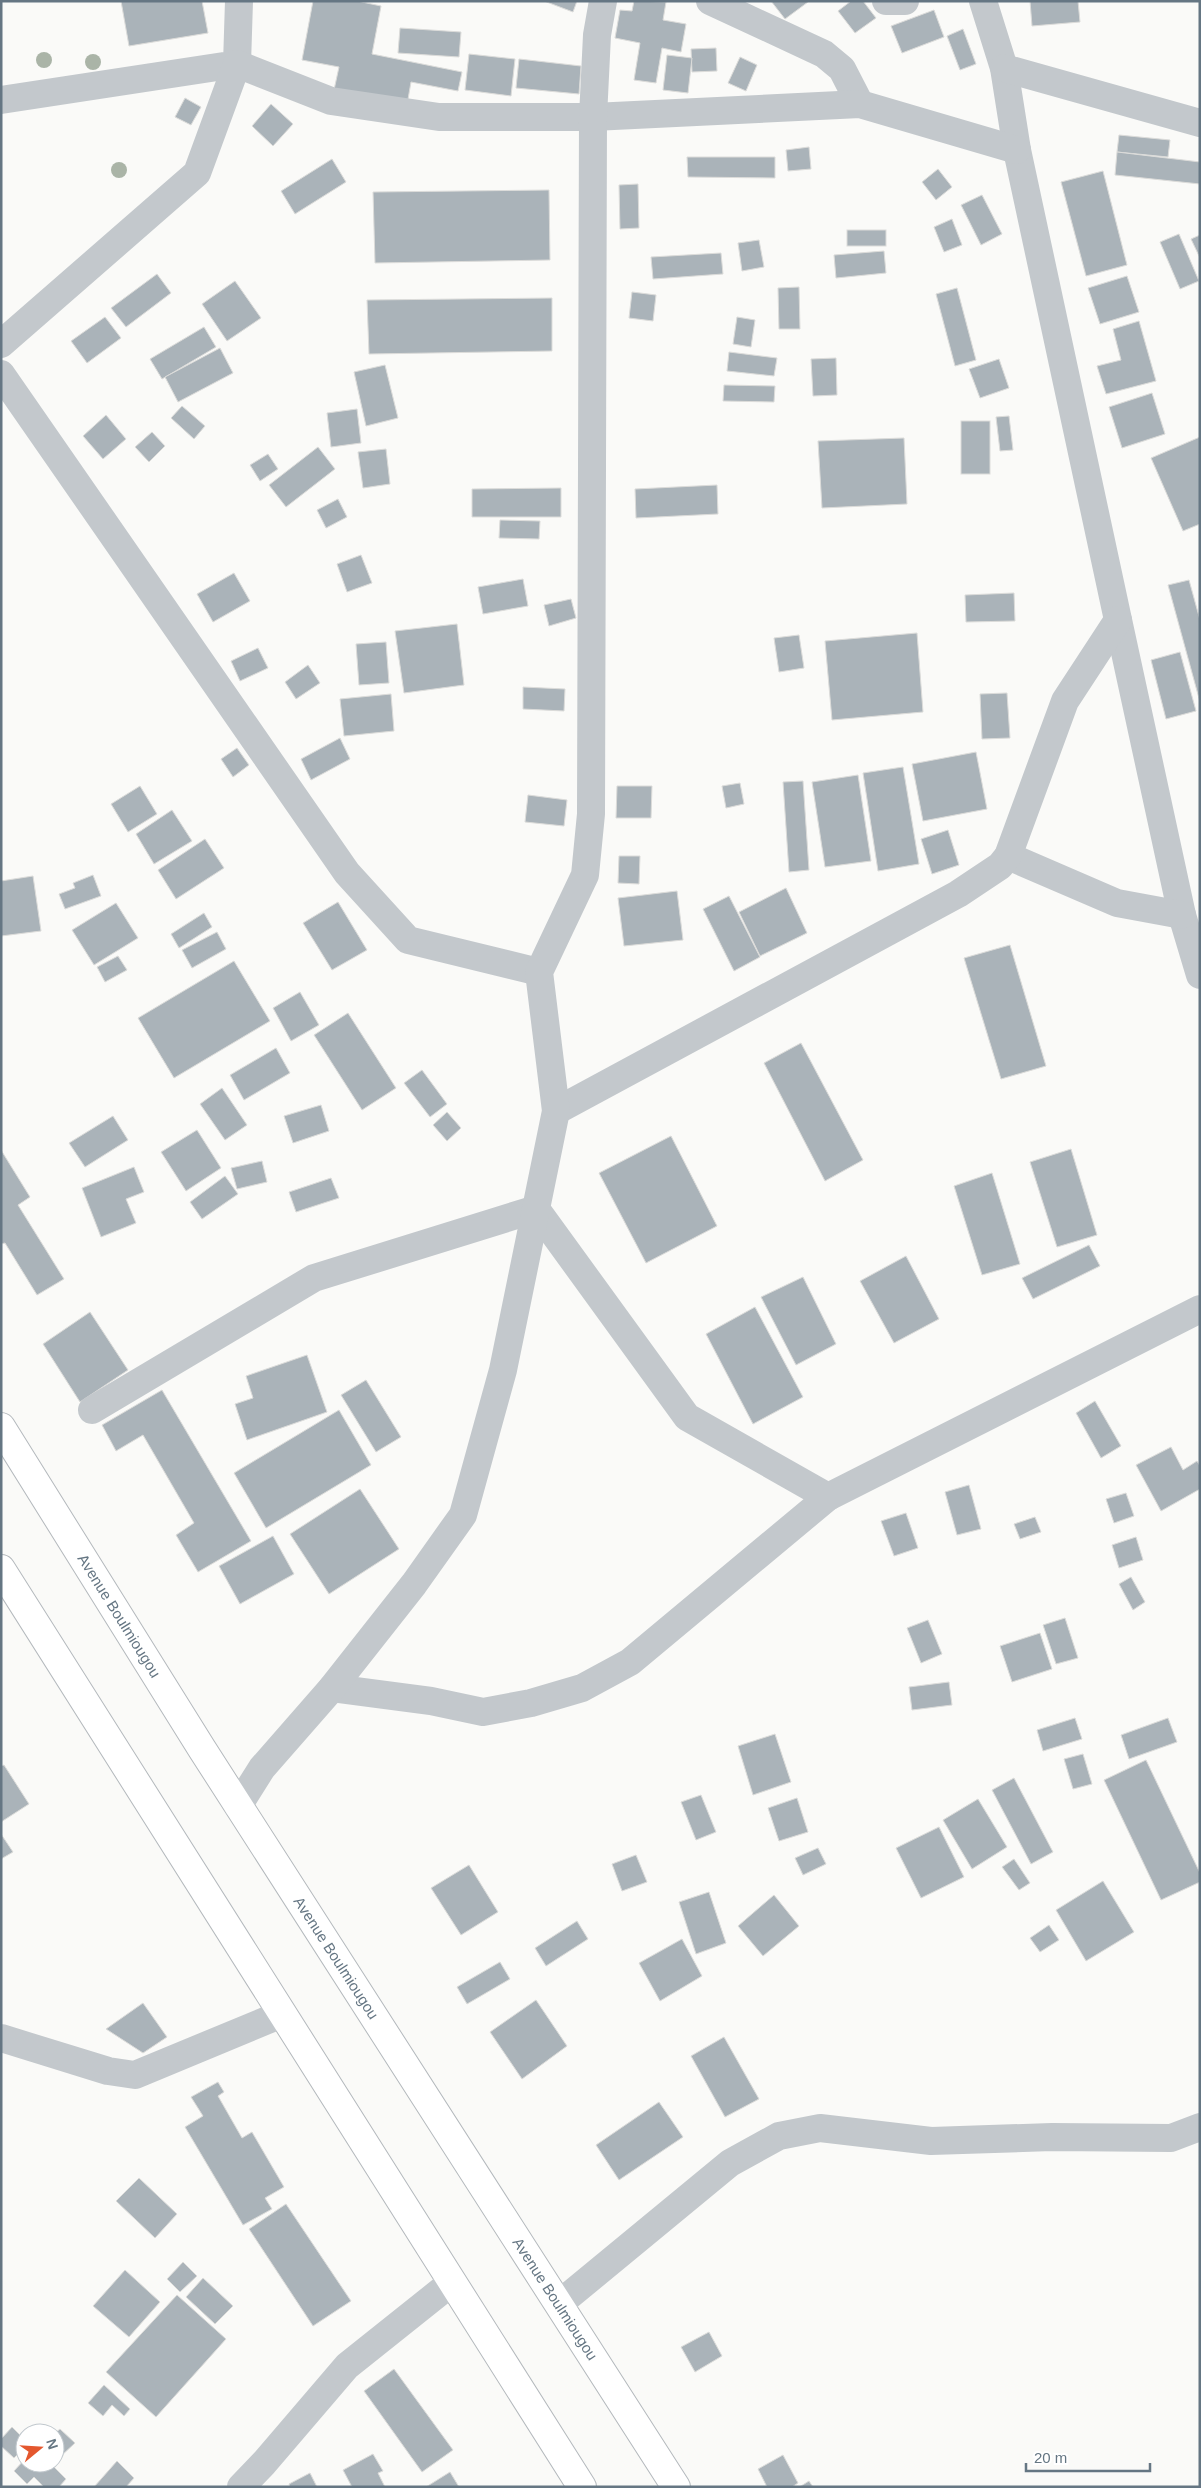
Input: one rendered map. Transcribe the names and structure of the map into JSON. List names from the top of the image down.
{
  "streets": {
    "highway": ["Avenue Boulmiougou"]
  },
  "scale_bar": "20 m",
  "north": "right"
}
